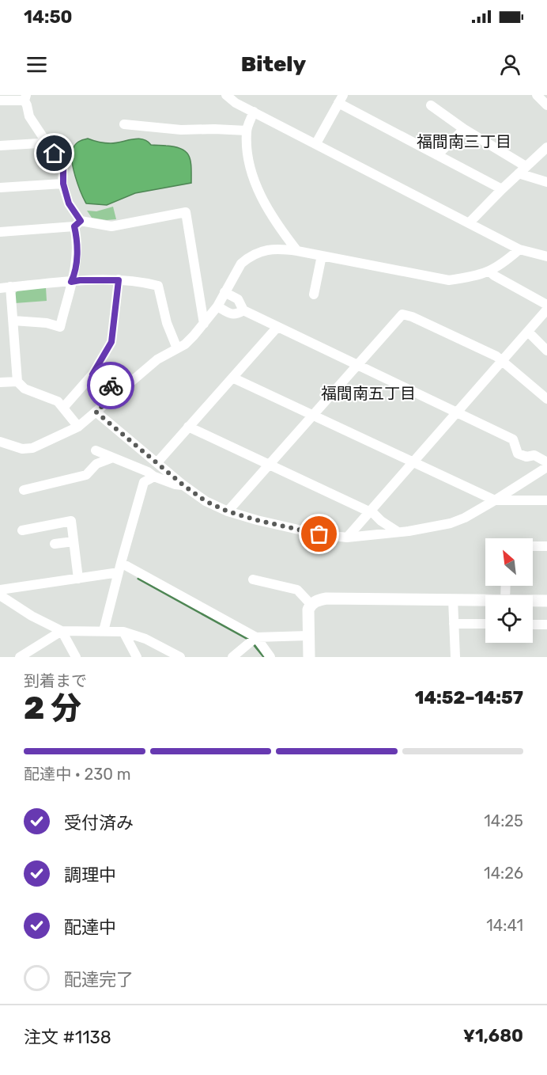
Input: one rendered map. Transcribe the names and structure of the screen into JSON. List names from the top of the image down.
{
  "districts": ["福間南三丁目", "福間南五丁目"],
  "north": "top left",
  "page": {
    "status": "14:50",
    "header": "Bitely",
    "heading": ["2 分", "到着まで", "14:52–14:57"],
    "panel": ["注文 #1138", "¥1,680"],
    "bar": "配達中 · 230 m",
    "list": [
      ["受付済み", "14:25"],
      ["調理中", "14:26"],
      ["配達中", "14:41"],
      "配達完了"
    ]
  }
}
